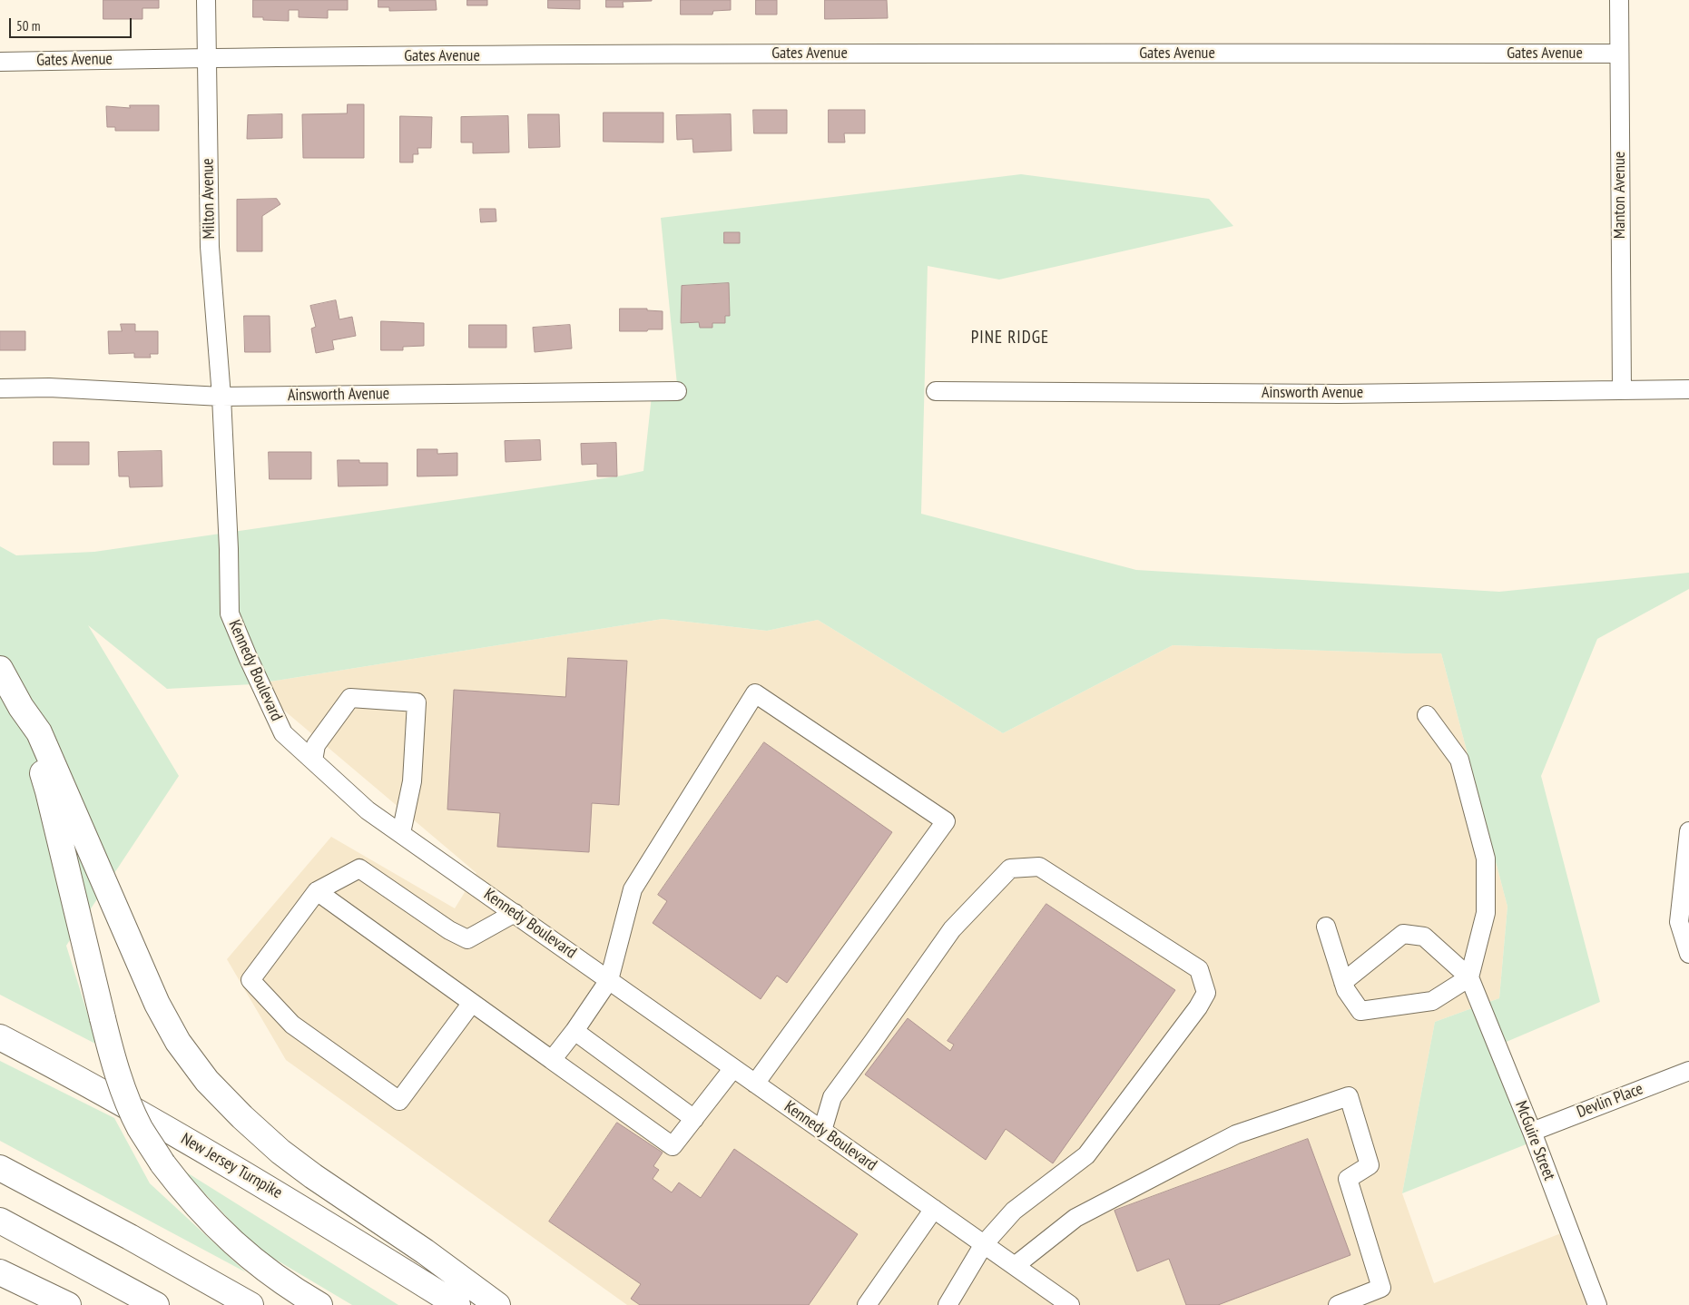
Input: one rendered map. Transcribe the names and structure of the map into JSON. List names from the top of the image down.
{
  "streets": {
    "highway": ["New Jersey Turnpike"],
    "street": [
      "Gates Avenue",
      "Manton Avenue",
      "Milton Avenue",
      "Ainsworth Avenue",
      "Kennedy Boulevard",
      "Devlin Place",
      "McGuire Street"
    ]
  },
  "crossings": [
    ["Gates Avenue", "Manton Avenue"],
    ["Gates Avenue", "Milton Avenue"],
    ["Manton Avenue", "Ainsworth Avenue"],
    ["Milton Avenue", "Ainsworth Avenue"],
    ["Milton Avenue", "Kennedy Boulevard"],
    ["Ainsworth Avenue", "Kennedy Boulevard"],
    ["Devlin Place", "McGuire Street"]
  ],
  "districts": ["PINE RIDGE"],
  "scale_bar": "50 m"
}
